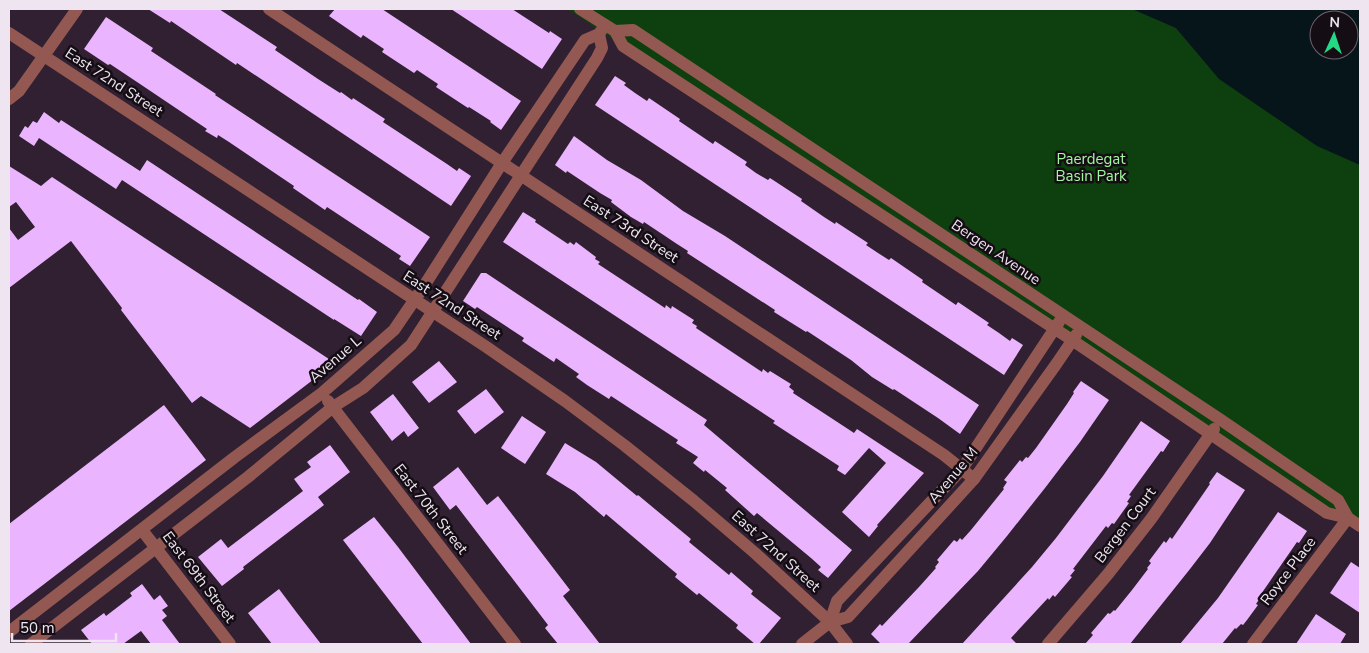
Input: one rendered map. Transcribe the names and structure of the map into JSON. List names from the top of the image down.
{
  "streets": {
    "street": [
      "East 72nd Street",
      "East 73rd Street",
      "Bergen Avenue",
      "Avenue L",
      "Avenue M",
      "East 70th Street",
      "Bergen Court",
      "Royce Place",
      "East 69th Street"
    ]
  },
  "crossings": [
    ["East 72nd Street", "Avenue L"],
    ["East 72nd Street", "Avenue M"],
    ["East 73rd Street", "Avenue L"],
    ["East 73rd Street", "Avenue M"],
    ["Bergen Avenue", "Avenue L"],
    ["Bergen Avenue", "Avenue M"],
    ["Bergen Avenue", "Bergen Court"],
    ["Bergen Avenue", "Royce Place"],
    ["Avenue L", "East 70th Street"],
    ["Avenue L", "East 69th Street"]
  ],
  "parks": ["Paerdegat Basin Park"],
  "scale_bar": "50 m",
  "north": "top"
}
